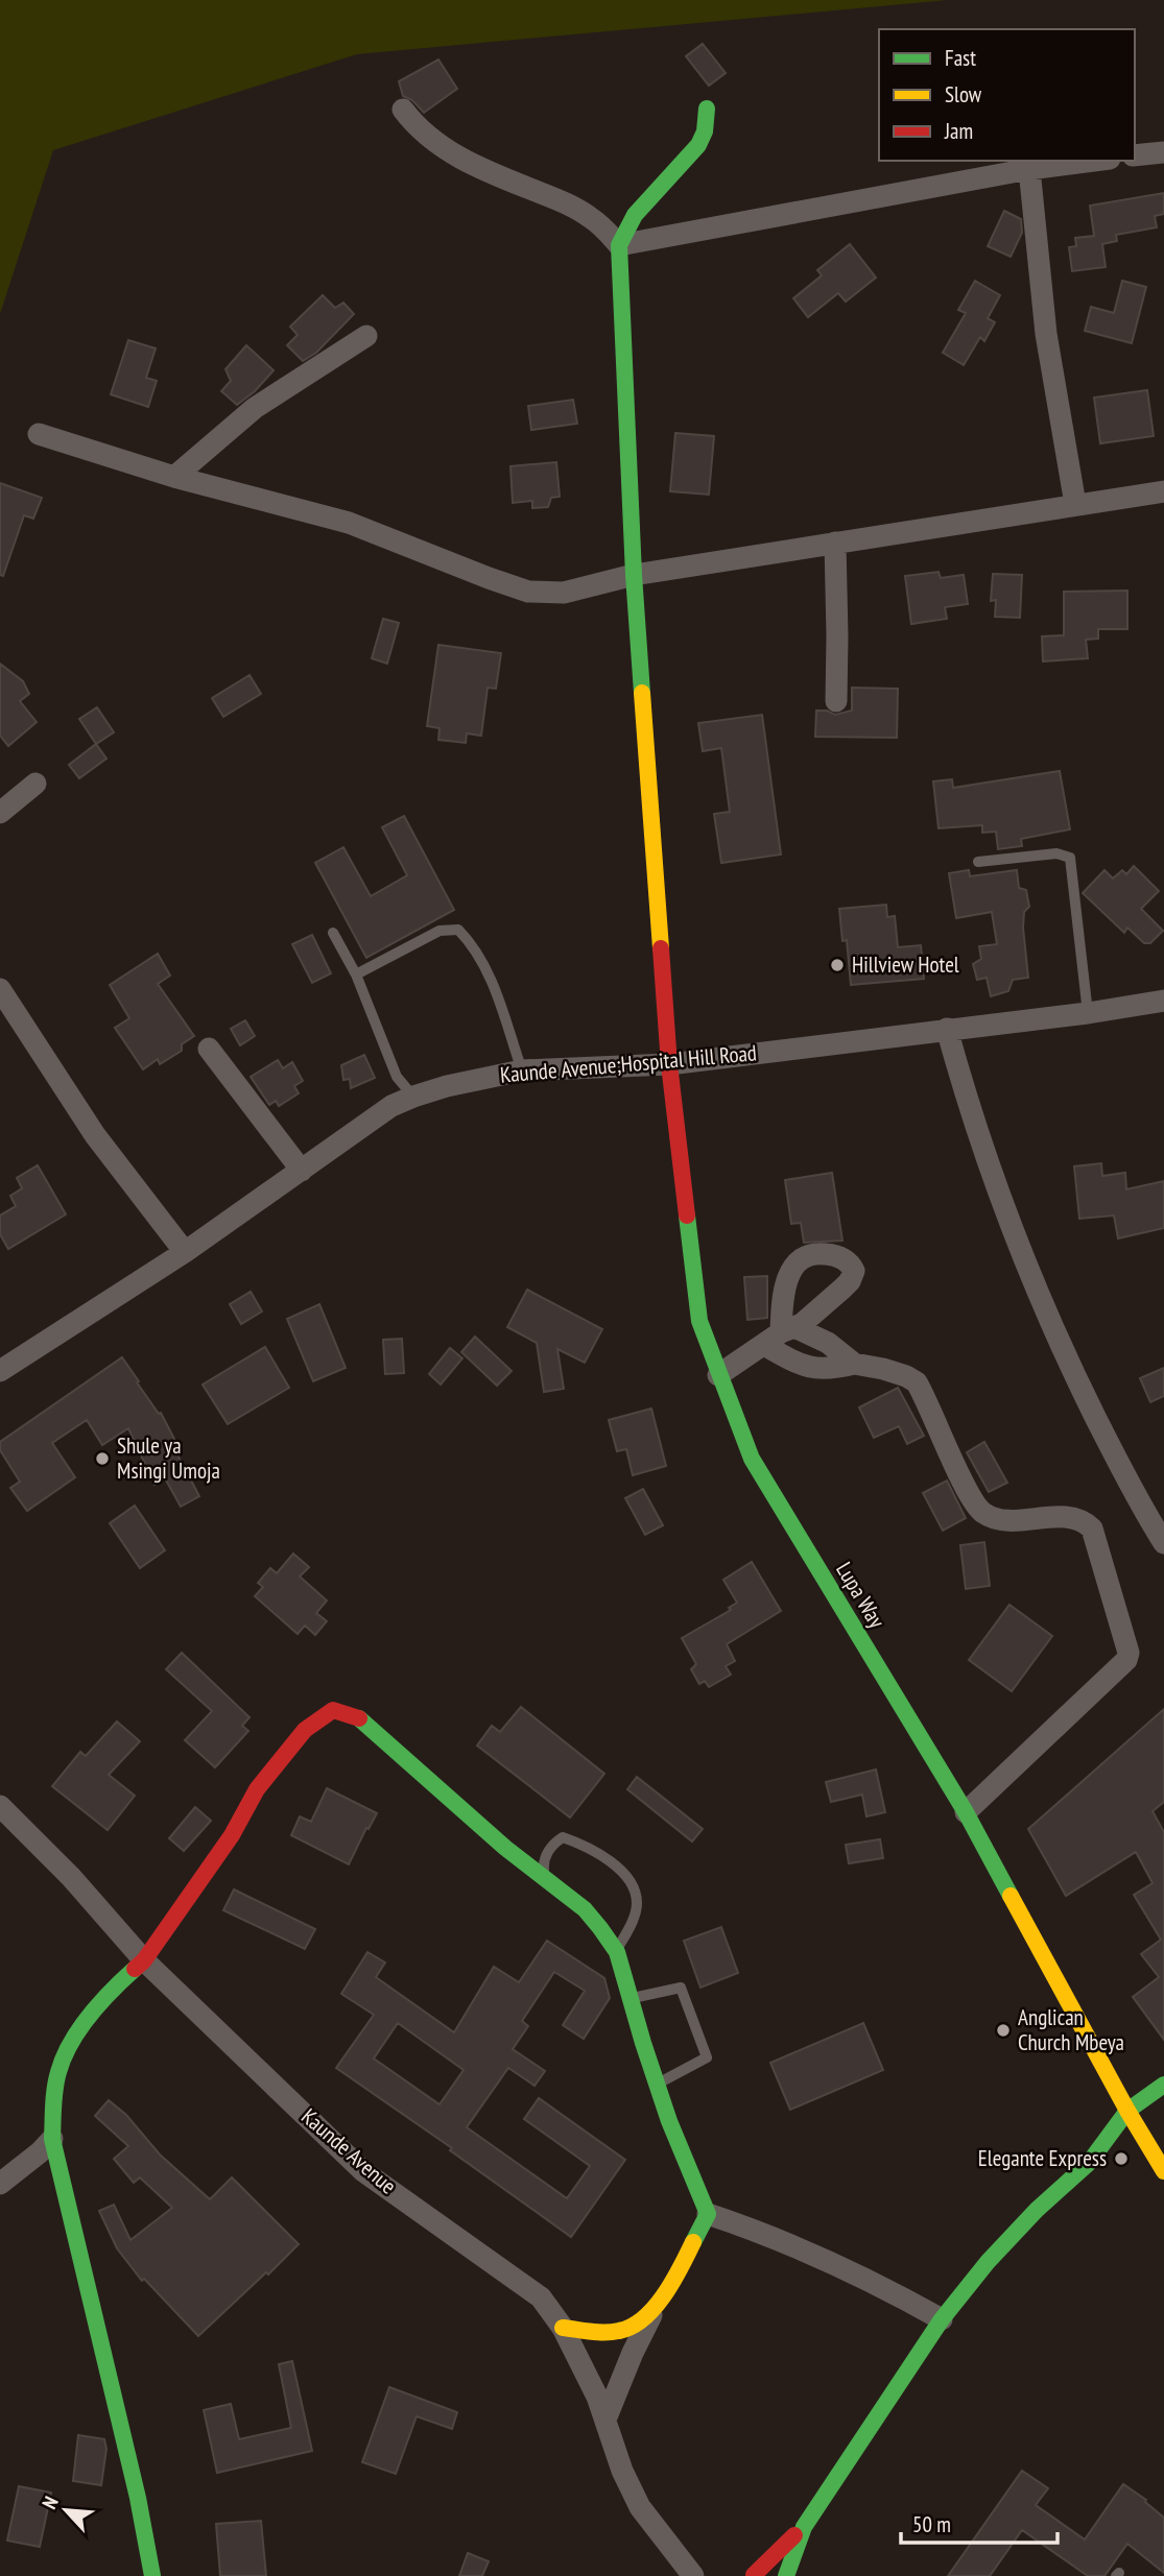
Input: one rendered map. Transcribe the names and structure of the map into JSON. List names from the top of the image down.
{
  "streets": {
    "street": ["Kaunde Avenue;Hospital Hill Road", "Lupa Way", "Kaunde Avenue"]
  },
  "crossings": [
    ["Kaunde Avenue;Hospital Hill Road", "Lupa Way"]
  ],
  "places": [
    "Hillview Hotel",
    "Shule ya Msingi Umoja",
    "Anglican Church Mbeya",
    "Elegante Express"
  ],
  "legend": ["Fast", "Slow", "Jam"],
  "scale_bar": "50 m",
  "north": "top left"
}
